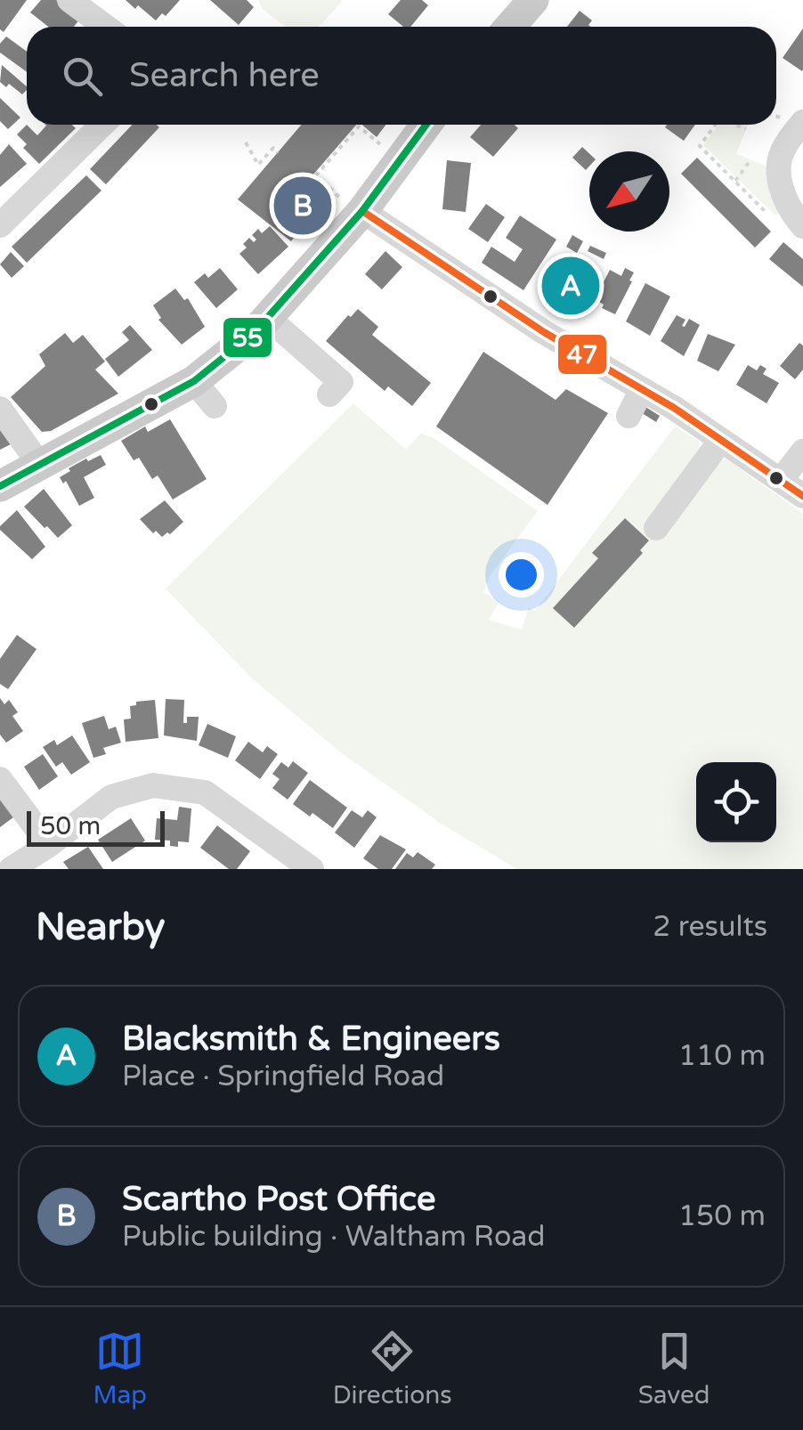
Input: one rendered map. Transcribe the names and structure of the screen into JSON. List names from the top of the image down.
{
  "lines": ["transit line 55", "transit line 47"],
  "scale_bar": "50 m",
  "north": "bottom left",
  "page": {
    "search": "Search here",
    "pins": ["B", "A"],
    "scale": "50 m",
    "heading": ["Nearby", "2 results"],
    "list": [
      {
        "mark": "A",
        "name": "Blacksmith & Engineers",
        "note": "Place · Springfield Road",
        "value": "110 m"
      },
      {
        "mark": "B",
        "name": "Scartho Post Office",
        "note": "Public building · Waltham Road",
        "value": "150 m"
      }
    ],
    "nav": ["Map", "Directions", "Saved"]
  }
}
